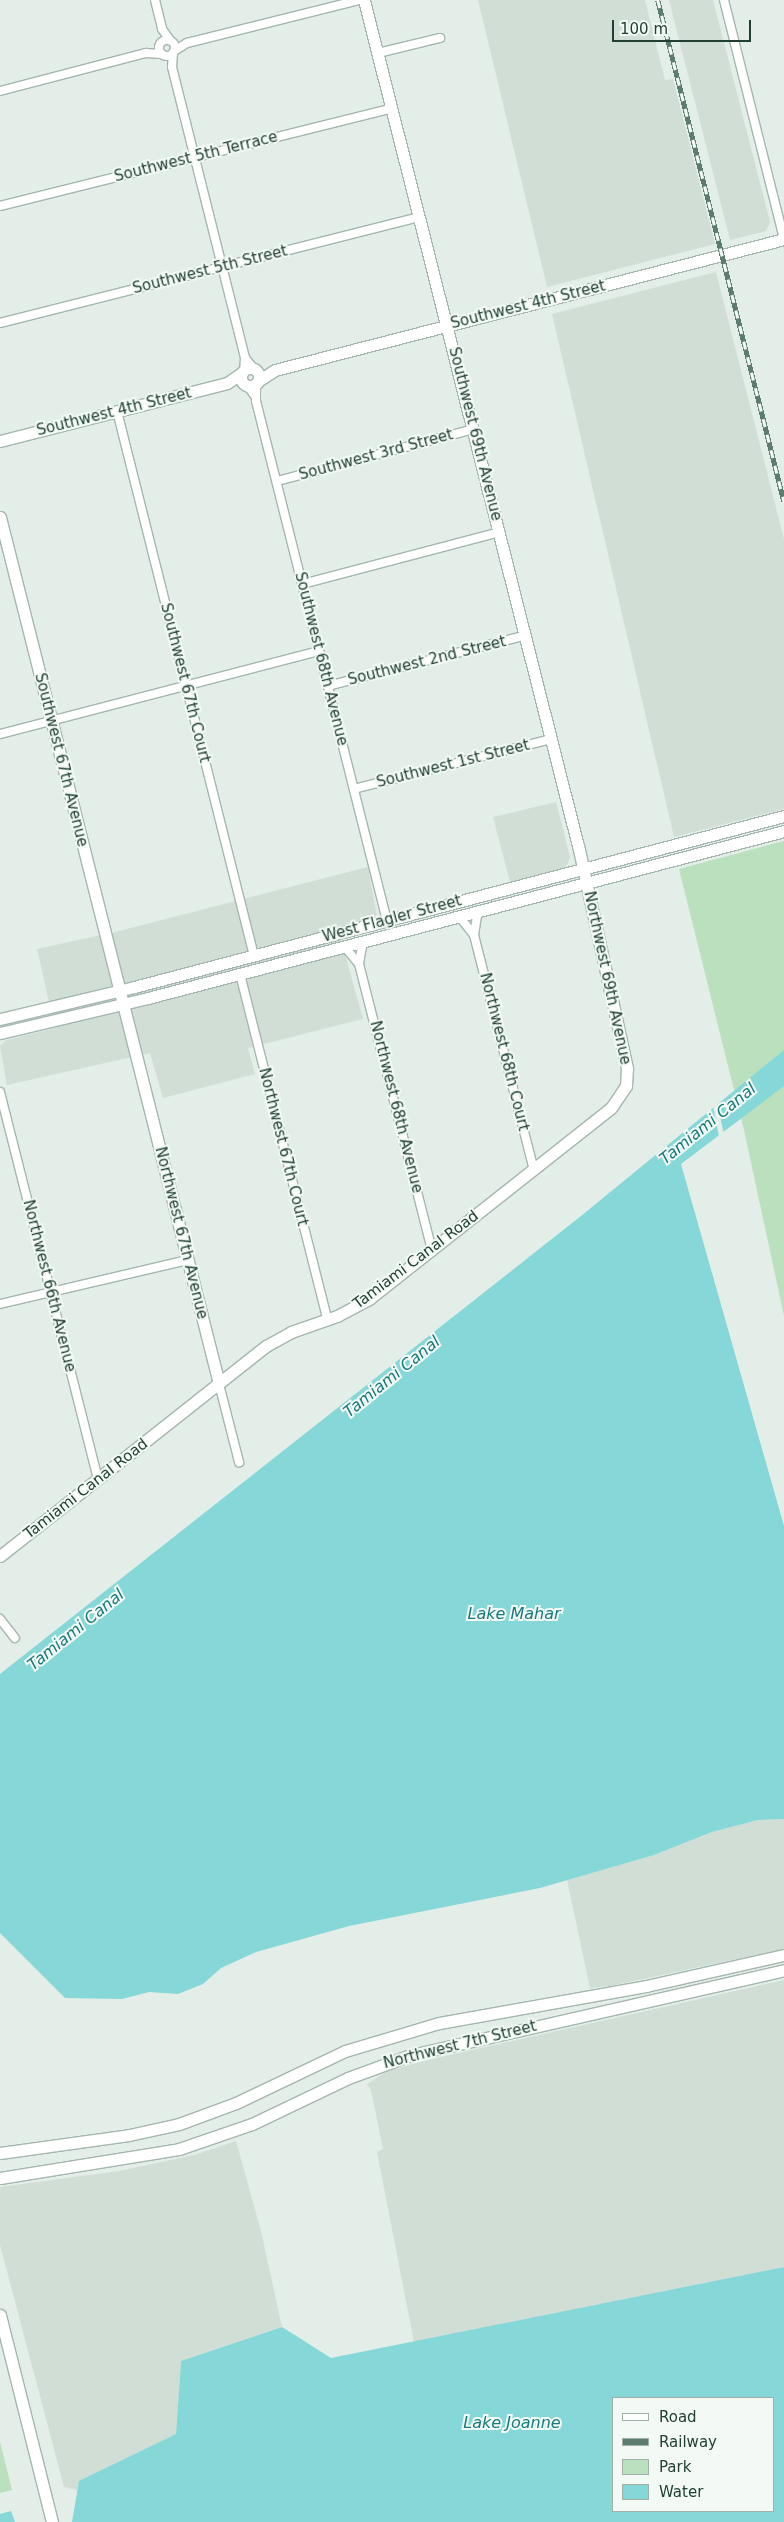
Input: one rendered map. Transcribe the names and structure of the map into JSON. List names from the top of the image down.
{
  "streets": {
    "main road": [
      "Southwest 4th Street",
      "Southwest 69th Avenue",
      "Southwest 67th Avenue",
      "West Flagler Street",
      "Northwest 69th Avenue",
      "Northwest 67th Avenue",
      "Tamiami Canal Road",
      "Northwest 7th Street"
    ],
    "street": [
      "Southwest 5th Terrace",
      "Southwest 5th Street",
      "Southwest 3rd Street",
      "Southwest 68th Avenue",
      "Southwest 2nd Street",
      "Southwest 67th Court",
      "Southwest 1st Street",
      "Northwest 68th Court",
      "Northwest 68th Avenue",
      "Northwest 67th Court",
      "Northwest 66th Avenue"
    ]
  },
  "crossings": [
    ["Southwest 5th Terrace", "Southwest 69th Avenue"],
    ["Southwest 5th Street", "Southwest 69th Avenue"],
    ["Southwest 4th Street", "Southwest 69th Avenue"],
    ["Southwest 4th Street", "Southwest 68th Avenue"],
    ["Southwest 4th Street", "Southwest 67th Court"],
    ["Southwest 69th Avenue", "Southwest 3rd Street"],
    ["Southwest 69th Avenue", "Southwest 2nd Street"],
    ["Southwest 69th Avenue", "Southwest 1st Street"],
    ["Southwest 69th Avenue", "West Flagler Street"],
    ["Southwest 69th Avenue", "Northwest 69th Avenue"],
    ["Southwest 3rd Street", "Southwest 68th Avenue"],
    ["Southwest 68th Avenue", "Southwest 2nd Street"],
    ["Southwest 68th Avenue", "Southwest 1st Street"],
    ["Southwest 68th Avenue", "West Flagler Street"],
    ["Southwest 67th Court", "West Flagler Street"],
    ["Southwest 67th Avenue", "West Flagler Street"],
    ["Southwest 67th Avenue", "Northwest 67th Avenue"],
    ["West Flagler Street", "Northwest 69th Avenue"],
    ["West Flagler Street", "Northwest 68th Court"],
    ["West Flagler Street", "Northwest 68th Avenue"],
    ["West Flagler Street", "Northwest 67th Court"],
    ["West Flagler Street", "Northwest 67th Avenue"],
    ["Northwest 69th Avenue", "Tamiami Canal Road"],
    ["Northwest 68th Court", "Tamiami Canal Road"],
    ["Northwest 68th Avenue", "Tamiami Canal Road"],
    ["Northwest 67th Court", "Tamiami Canal Road"],
    ["Northwest 67th Avenue", "Tamiami Canal Road"],
    ["Tamiami Canal Road", "Northwest 66th Avenue"]
  ],
  "water": ["Tamiami Canal", "Lake Mahar", "Lake Joanne"],
  "legend": [
    "Road",
    "Railway",
    "Park",
    "Water"
  ],
  "scale_bar": "100 m"
}
